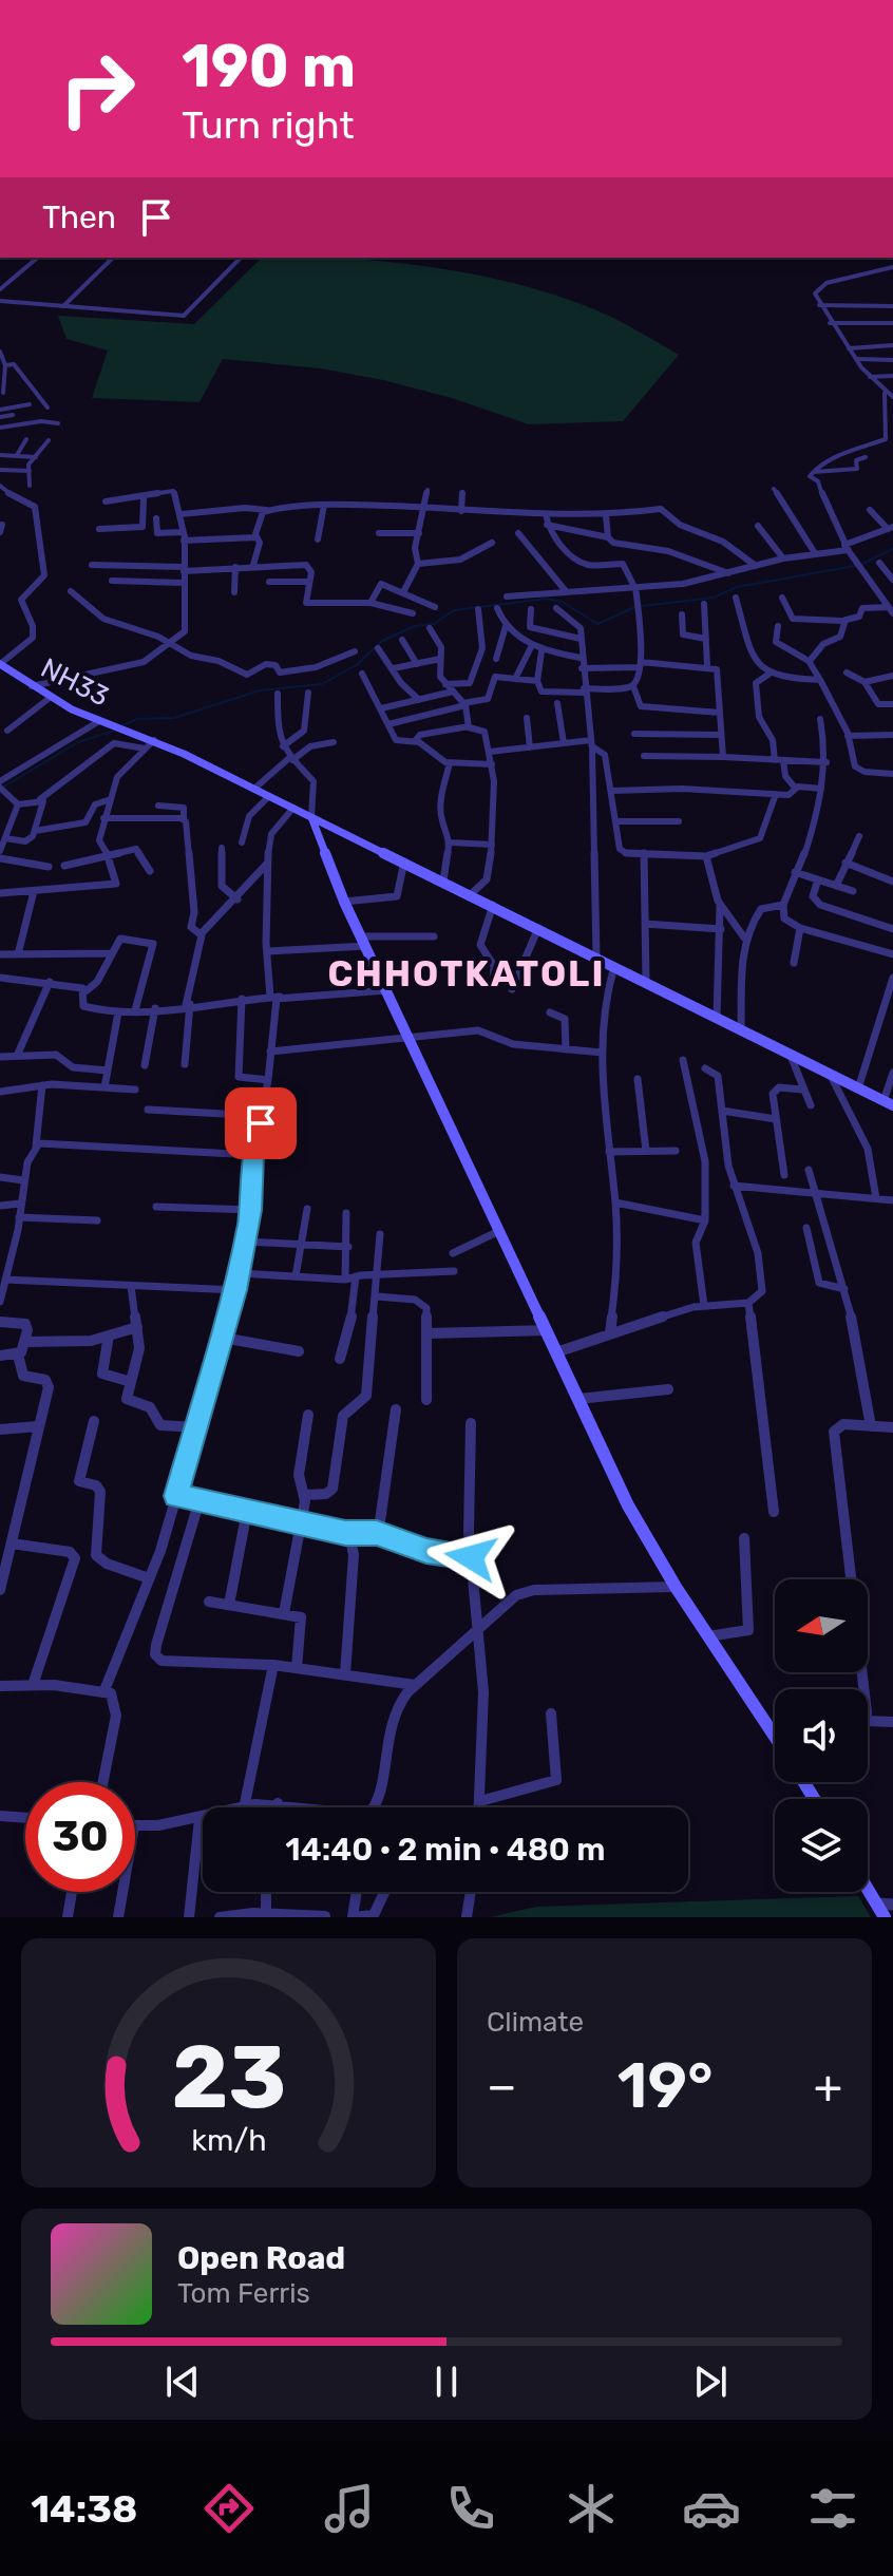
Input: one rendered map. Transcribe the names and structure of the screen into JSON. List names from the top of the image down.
{
  "streets": {
    "main road": ["NH33"]
  },
  "districts": ["CHHOTKATOLI"],
  "north": "left",
  "page": {
    "turn": ["190 m", "Turn right"],
    "then": "Then",
    "limit": "30",
    "trip": "14:40 · 2 min · 480 m",
    "tile": "Climate",
    "heat": ["−", "19°", "+"],
    "song": ["Open Road", "Tom Ferris"],
    "tabs": "14:38",
    "gauge": ["23", "km/h"]
  }
}
